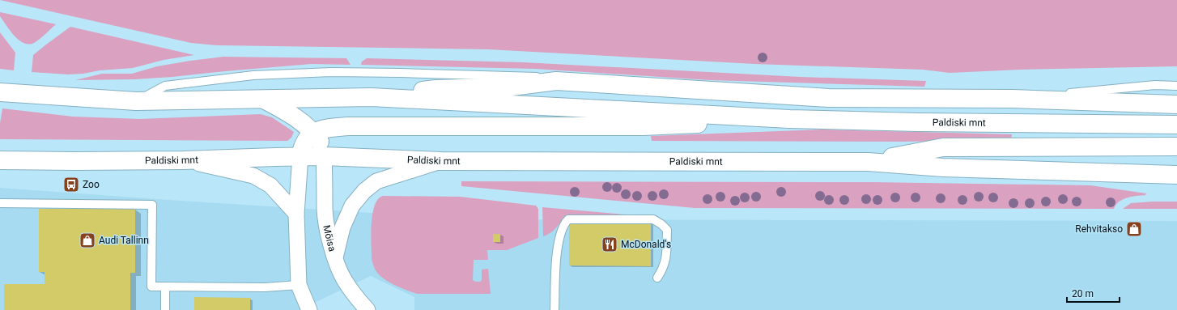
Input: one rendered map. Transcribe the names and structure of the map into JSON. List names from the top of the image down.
{
  "streets": {
    "main road": ["Paldiski mnt"],
    "street": ["Mõisa"]
  },
  "crossings": [
    ["Paldiski mnt", "Mõisa"]
  ],
  "places": {
    "bus stop": ["Zoo"],
    "shop": ["Rehvitakso", "Audi Tallinn"],
    "restaurant": ["McDonald's"]
  },
  "scale_bar": "20 m"
}
